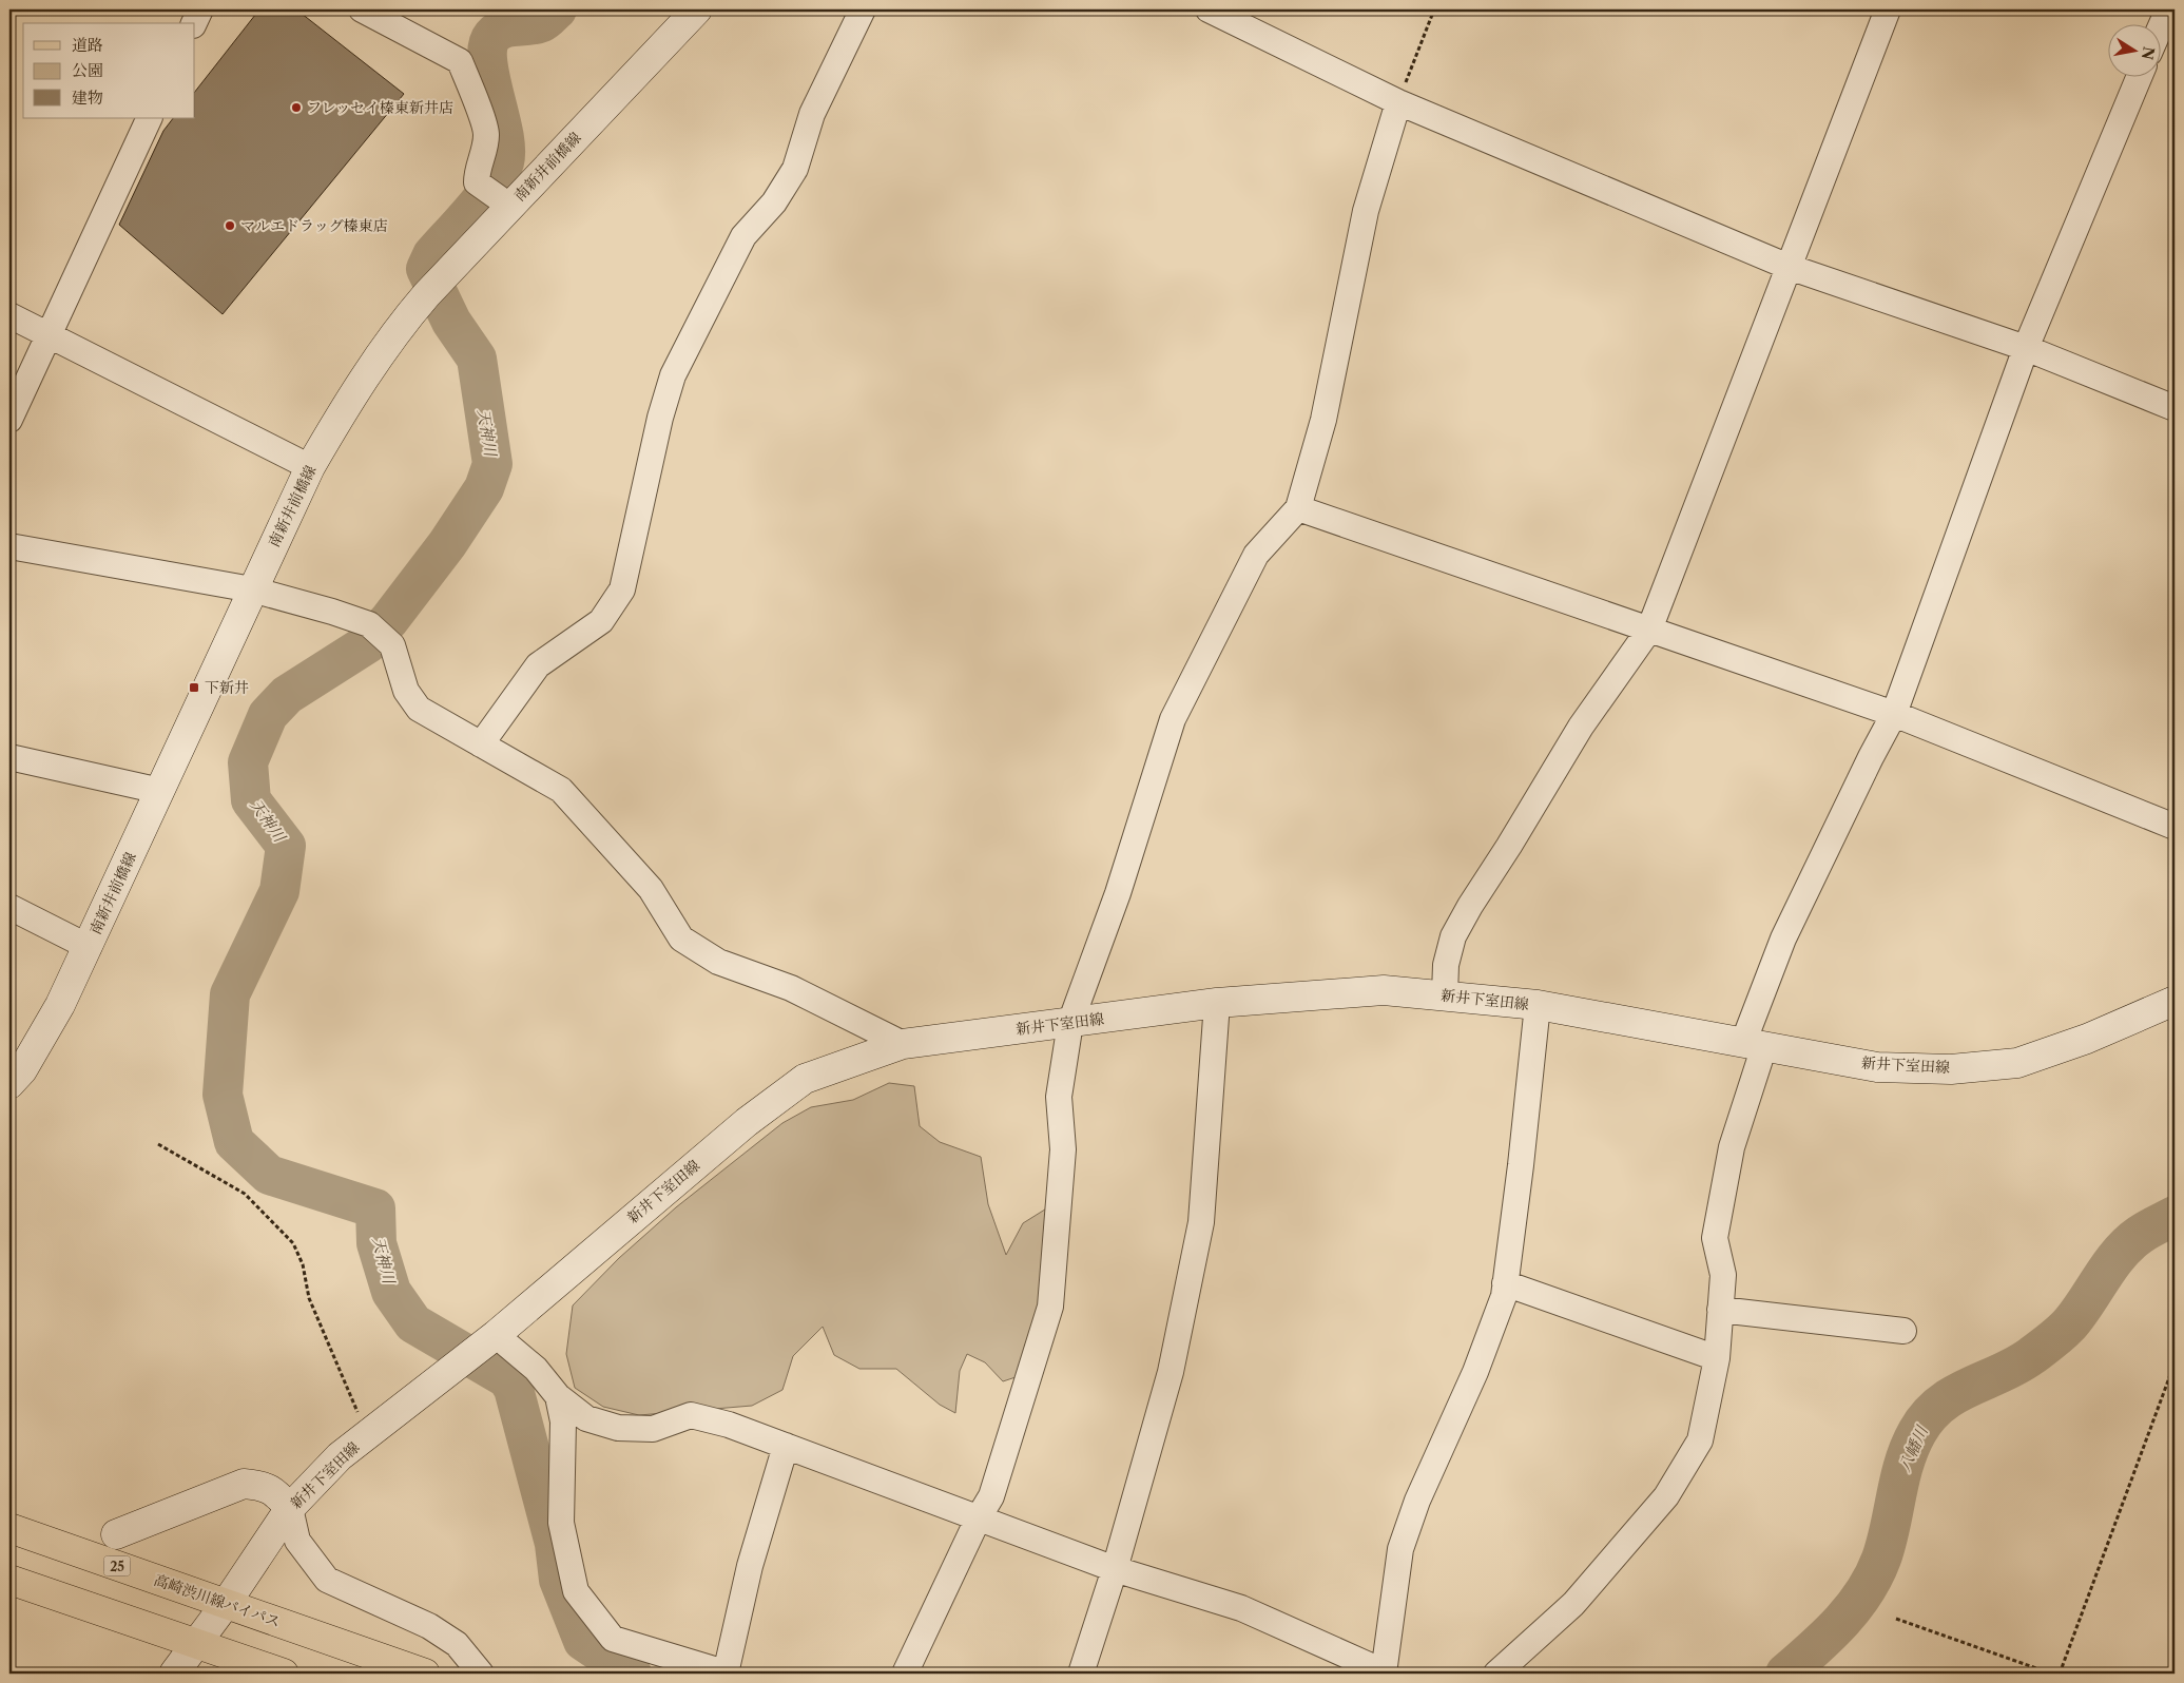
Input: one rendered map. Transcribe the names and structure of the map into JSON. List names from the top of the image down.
{
  "streets": {
    "main road": [
      "南新井前橋線",
      "新井下室田線",
      "25",
      "高崎渋川線バイパス"
    ]
  },
  "crossings": [
    ["新井下室田線", "高崎渋川線バイパス"]
  ],
  "water": ["天神川", "八幡川"],
  "places": {
    "other": ["フレッセイ榛東新井店", "マルエドラッグ榛東店"],
    "transit": ["下新井"]
  },
  "legend": ["道路", "公園", "建物"],
  "north": "right"
}
